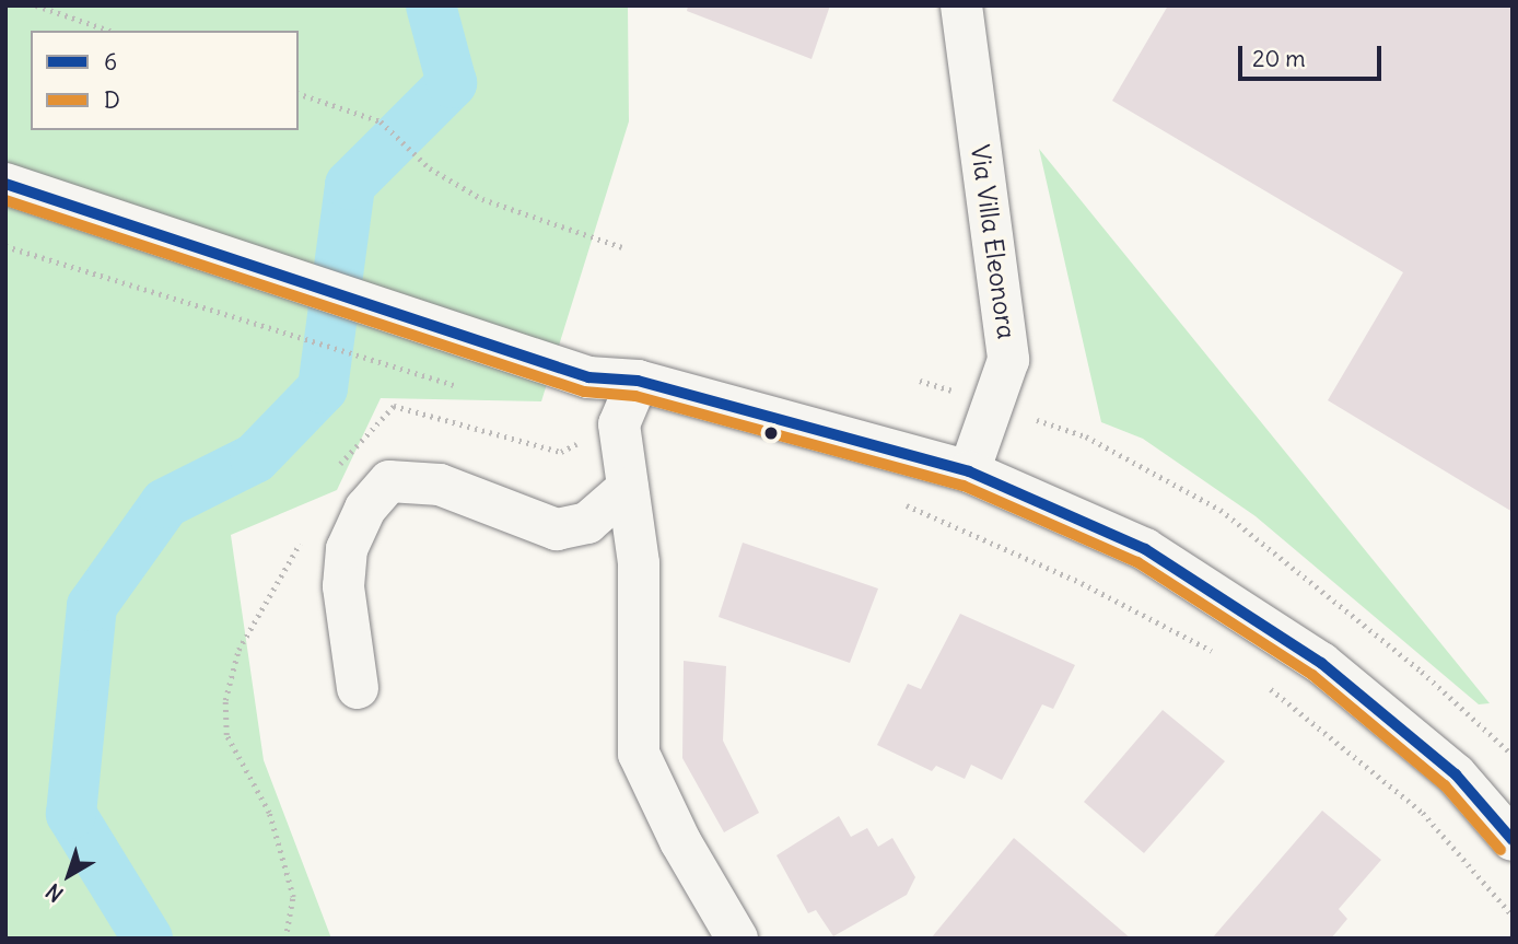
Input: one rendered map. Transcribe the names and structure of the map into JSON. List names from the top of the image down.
{
  "streets": {
    "street": ["Via Villa Eleonora"]
  },
  "lines": ["transit line 6", "transit line D"],
  "legend": ["6", "D"],
  "scale_bar": "20 m",
  "north": "bottom left"
}
